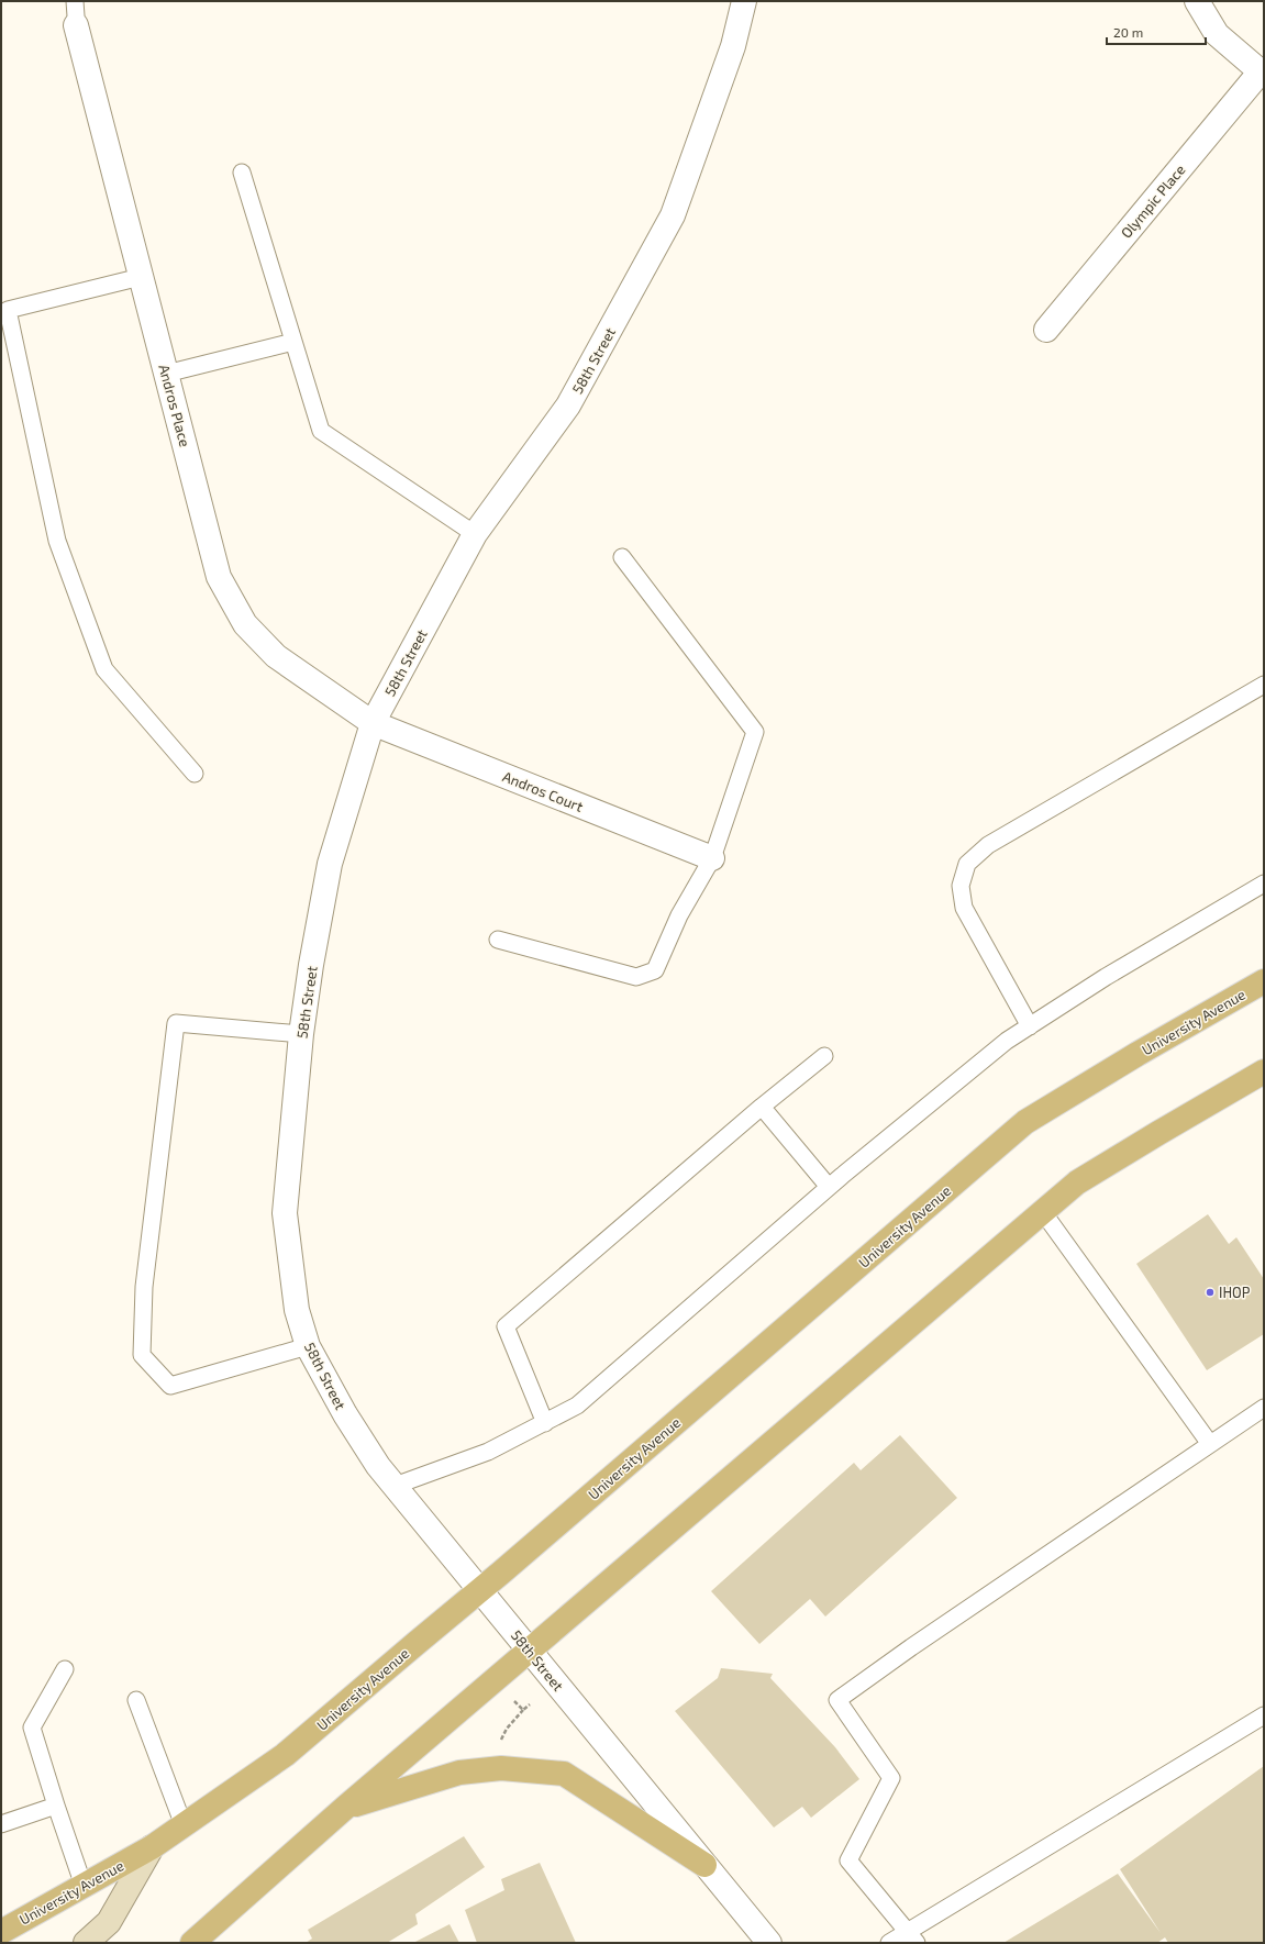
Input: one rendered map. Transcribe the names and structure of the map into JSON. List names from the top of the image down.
{
  "streets": {
    "main road": ["University Avenue"],
    "street": [
      "Olympic Place",
      "58th Street",
      "Andros Place",
      "Andros Court"
    ]
  },
  "crossings": [
    ["58th Street", "Andros Place"],
    ["58th Street", "Andros Court"],
    ["58th Street", "University Avenue"],
    ["Andros Place", "Andros Court"]
  ],
  "places": ["IHOP"],
  "scale_bar": "20 m"
}
